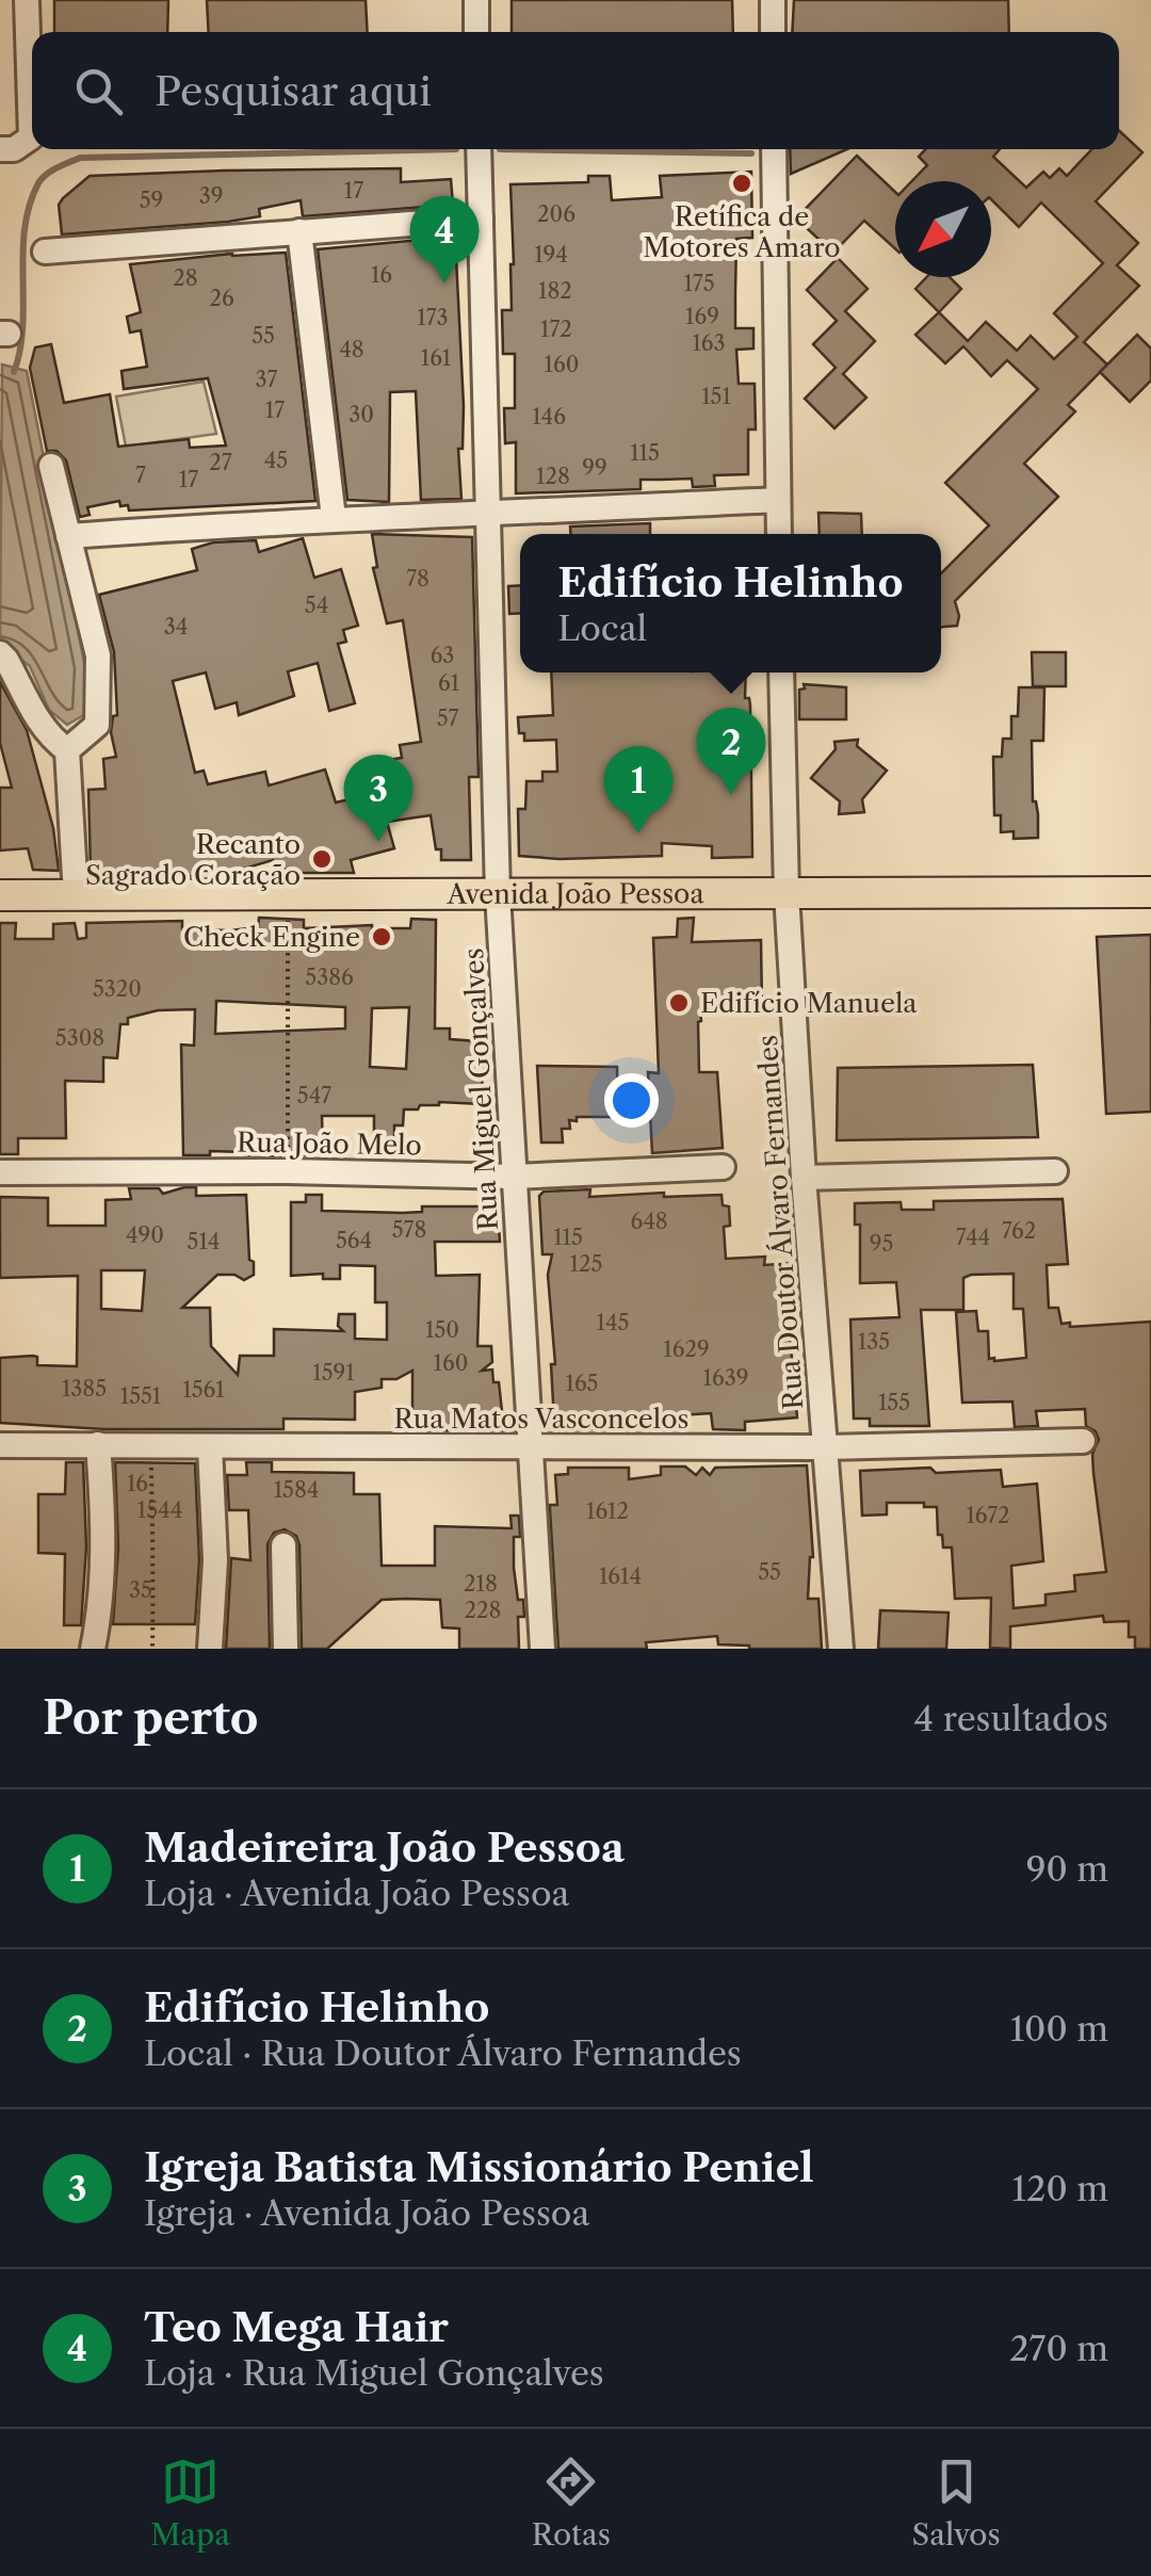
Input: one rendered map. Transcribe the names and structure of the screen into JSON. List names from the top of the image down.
{
  "streets": {
    "main road": ["Avenida João Pessoa"],
    "street": [
      "Rua Miguel Gonçalves",
      "Rua João Melo",
      "Rua Doutor Álvaro Fernandes",
      "Rua Matos Vasconcelos"
    ]
  },
  "crossings": [
    ["Avenida João Pessoa", "Rua Miguel Gonçalves"],
    ["Avenida João Pessoa", "Rua Doutor Álvaro Fernandes"],
    ["Rua Miguel Gonçalves", "Rua João Melo"],
    ["Rua Miguel Gonçalves", "Rua Matos Vasconcelos"],
    ["Rua Doutor Álvaro Fernandes", "Rua Matos Vasconcelos"]
  ],
  "places": [
    "Retífica de Motores Amaro",
    "Recanto Sagrado Coração",
    "Check Engine",
    "Edifício Manuela"
  ],
  "house_numbers": [
    "17",
    "39",
    "59",
    "206",
    "194",
    "16",
    "28",
    "175",
    "182",
    "26",
    "169",
    "173",
    "172",
    "55",
    "163",
    "48",
    "161",
    "160",
    "37",
    "151",
    "17",
    "30",
    "146",
    "115",
    "45",
    "27",
    "99",
    "7",
    "128",
    "17",
    "78",
    "54",
    "34",
    "63",
    "61",
    "57",
    "5386",
    "5320",
    "5308",
    "547",
    "648",
    "578",
    "762",
    "490",
    "115",
    "744",
    "564",
    "514",
    "95",
    "125",
    "145",
    "150",
    "135",
    "1629",
    "160",
    "1591",
    "1639",
    "165",
    "1385",
    "1561",
    "1551",
    "155",
    "16",
    "1584",
    "1544",
    "1612",
    "1672",
    "55",
    "1614",
    "218",
    "35",
    "228"
  ],
  "north": "bottom left",
  "page": {
    "search": "Pesquisar aqui",
    "pins": [
      "4",
      "2",
      "1",
      "3"
    ],
    "popup": ["Edifício Helinho", "Local"],
    "heading": ["Por perto", "4 resultados"],
    "list": [
      {
        "mark": "1",
        "name": "Madeireira João Pessoa",
        "note": "Loja · Avenida João Pessoa",
        "value": "90 m"
      },
      {
        "mark": "2",
        "name": "Edifício Helinho",
        "note": "Local · Rua Doutor Álvaro Fernandes",
        "value": "100 m"
      },
      {
        "mark": "3",
        "name": "Igreja Batista Missionário Peniel",
        "note": "Igreja · Avenida João Pessoa",
        "value": "120 m"
      },
      {
        "mark": "4",
        "name": "Teo Mega Hair",
        "note": "Loja · Rua Miguel Gonçalves",
        "value": "270 m"
      }
    ],
    "nav": ["Mapa", "Rotas", "Salvos"]
  }
}
